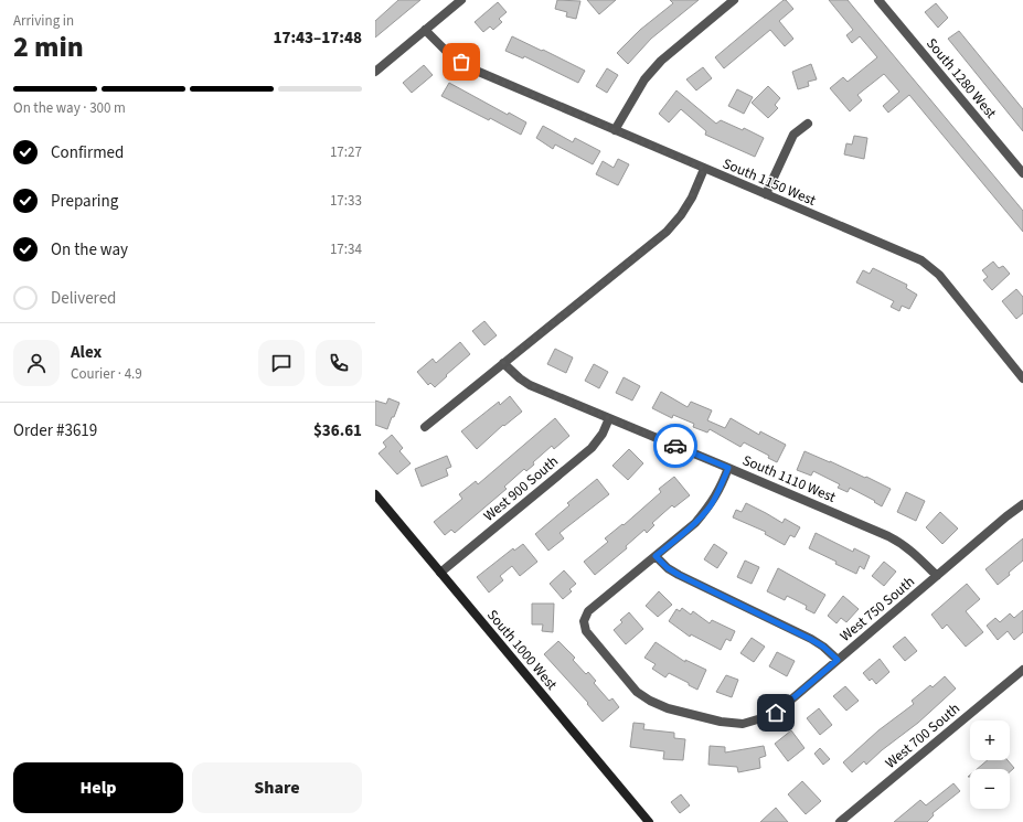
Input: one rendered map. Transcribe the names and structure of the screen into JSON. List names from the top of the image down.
{
  "streets": {
    "main road": ["South 1000 West"],
    "street": [
      "South 1280 West",
      "South 1150 West",
      "South 1110 West",
      "West 900 South",
      "West 750 South",
      "West 700 South"
    ]
  },
  "crossings": [
    ["South 1110 West", "West 900 South"],
    ["South 1110 West", "West 750 South"],
    ["West 900 South", "South 1000 West"]
  ],
  "page": {
    "heading": ["2 min", "Arriving in", "17:43–17:48"],
    "panel": [
      "Alex",
      "Courier · 4.9",
      "Order #3619",
      "$36.61"
    ],
    "bar": "On the way · 300 m",
    "list": [
      ["Confirmed", "17:27"],
      ["Preparing", "17:33"],
      ["On the way", "17:34"],
      "Delivered"
    ],
    "map_buttons": ["+", "−"],
    "buttons": ["Help", "Share"]
  }
}
